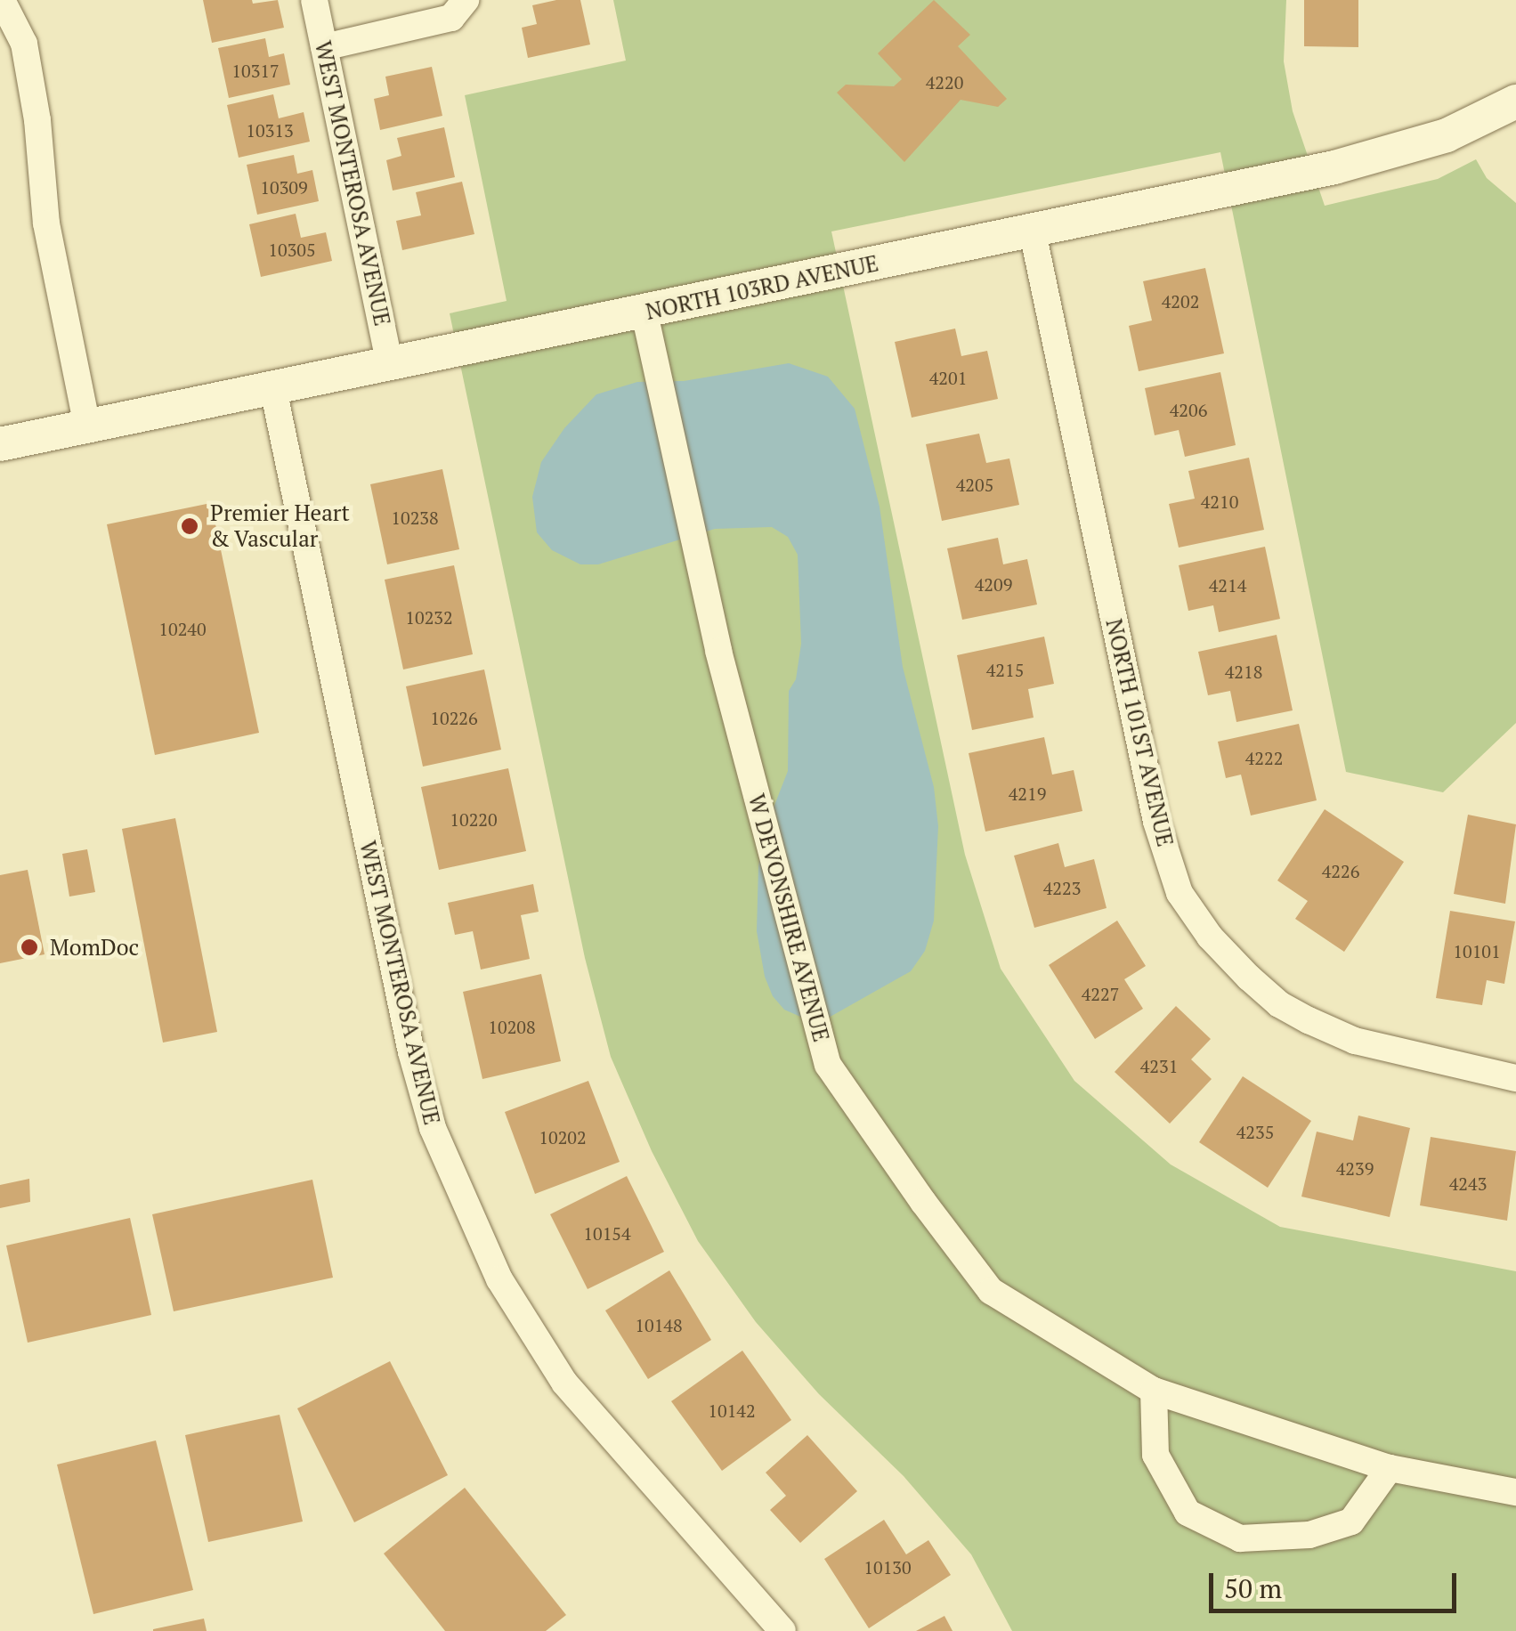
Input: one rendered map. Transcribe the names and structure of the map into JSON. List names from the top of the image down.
{
  "streets": {
    "street": [
      "WEST MONTEROSA AVENUE",
      "NORTH 103RD AVENUE",
      "NORTH 101ST AVENUE",
      "W DEVONSHIRE AVENUE"
    ]
  },
  "crossings": [
    ["WEST MONTEROSA AVENUE", "NORTH 103RD AVENUE"],
    ["NORTH 103RD AVENUE", "NORTH 101ST AVENUE"],
    ["NORTH 103RD AVENUE", "W DEVONSHIRE AVENUE"]
  ],
  "places": ["Premier Heart & Vascular", "MomDoc"],
  "house_numbers": [
    "10317",
    "4220",
    "10313",
    "10309",
    "10305",
    "4202",
    "4201",
    "4206",
    "4205",
    "4210",
    "10238",
    "4209",
    "4214",
    "10232",
    "10240",
    "4215",
    "4218",
    "10226",
    "4222",
    "4219",
    "10220",
    "4226",
    "4223",
    "10101",
    "4227",
    "10208",
    "4231",
    "4235",
    "10202",
    "4239",
    "4243",
    "10154",
    "10148",
    "10142",
    "10130"
  ],
  "scale_bar": "50 m"
}
